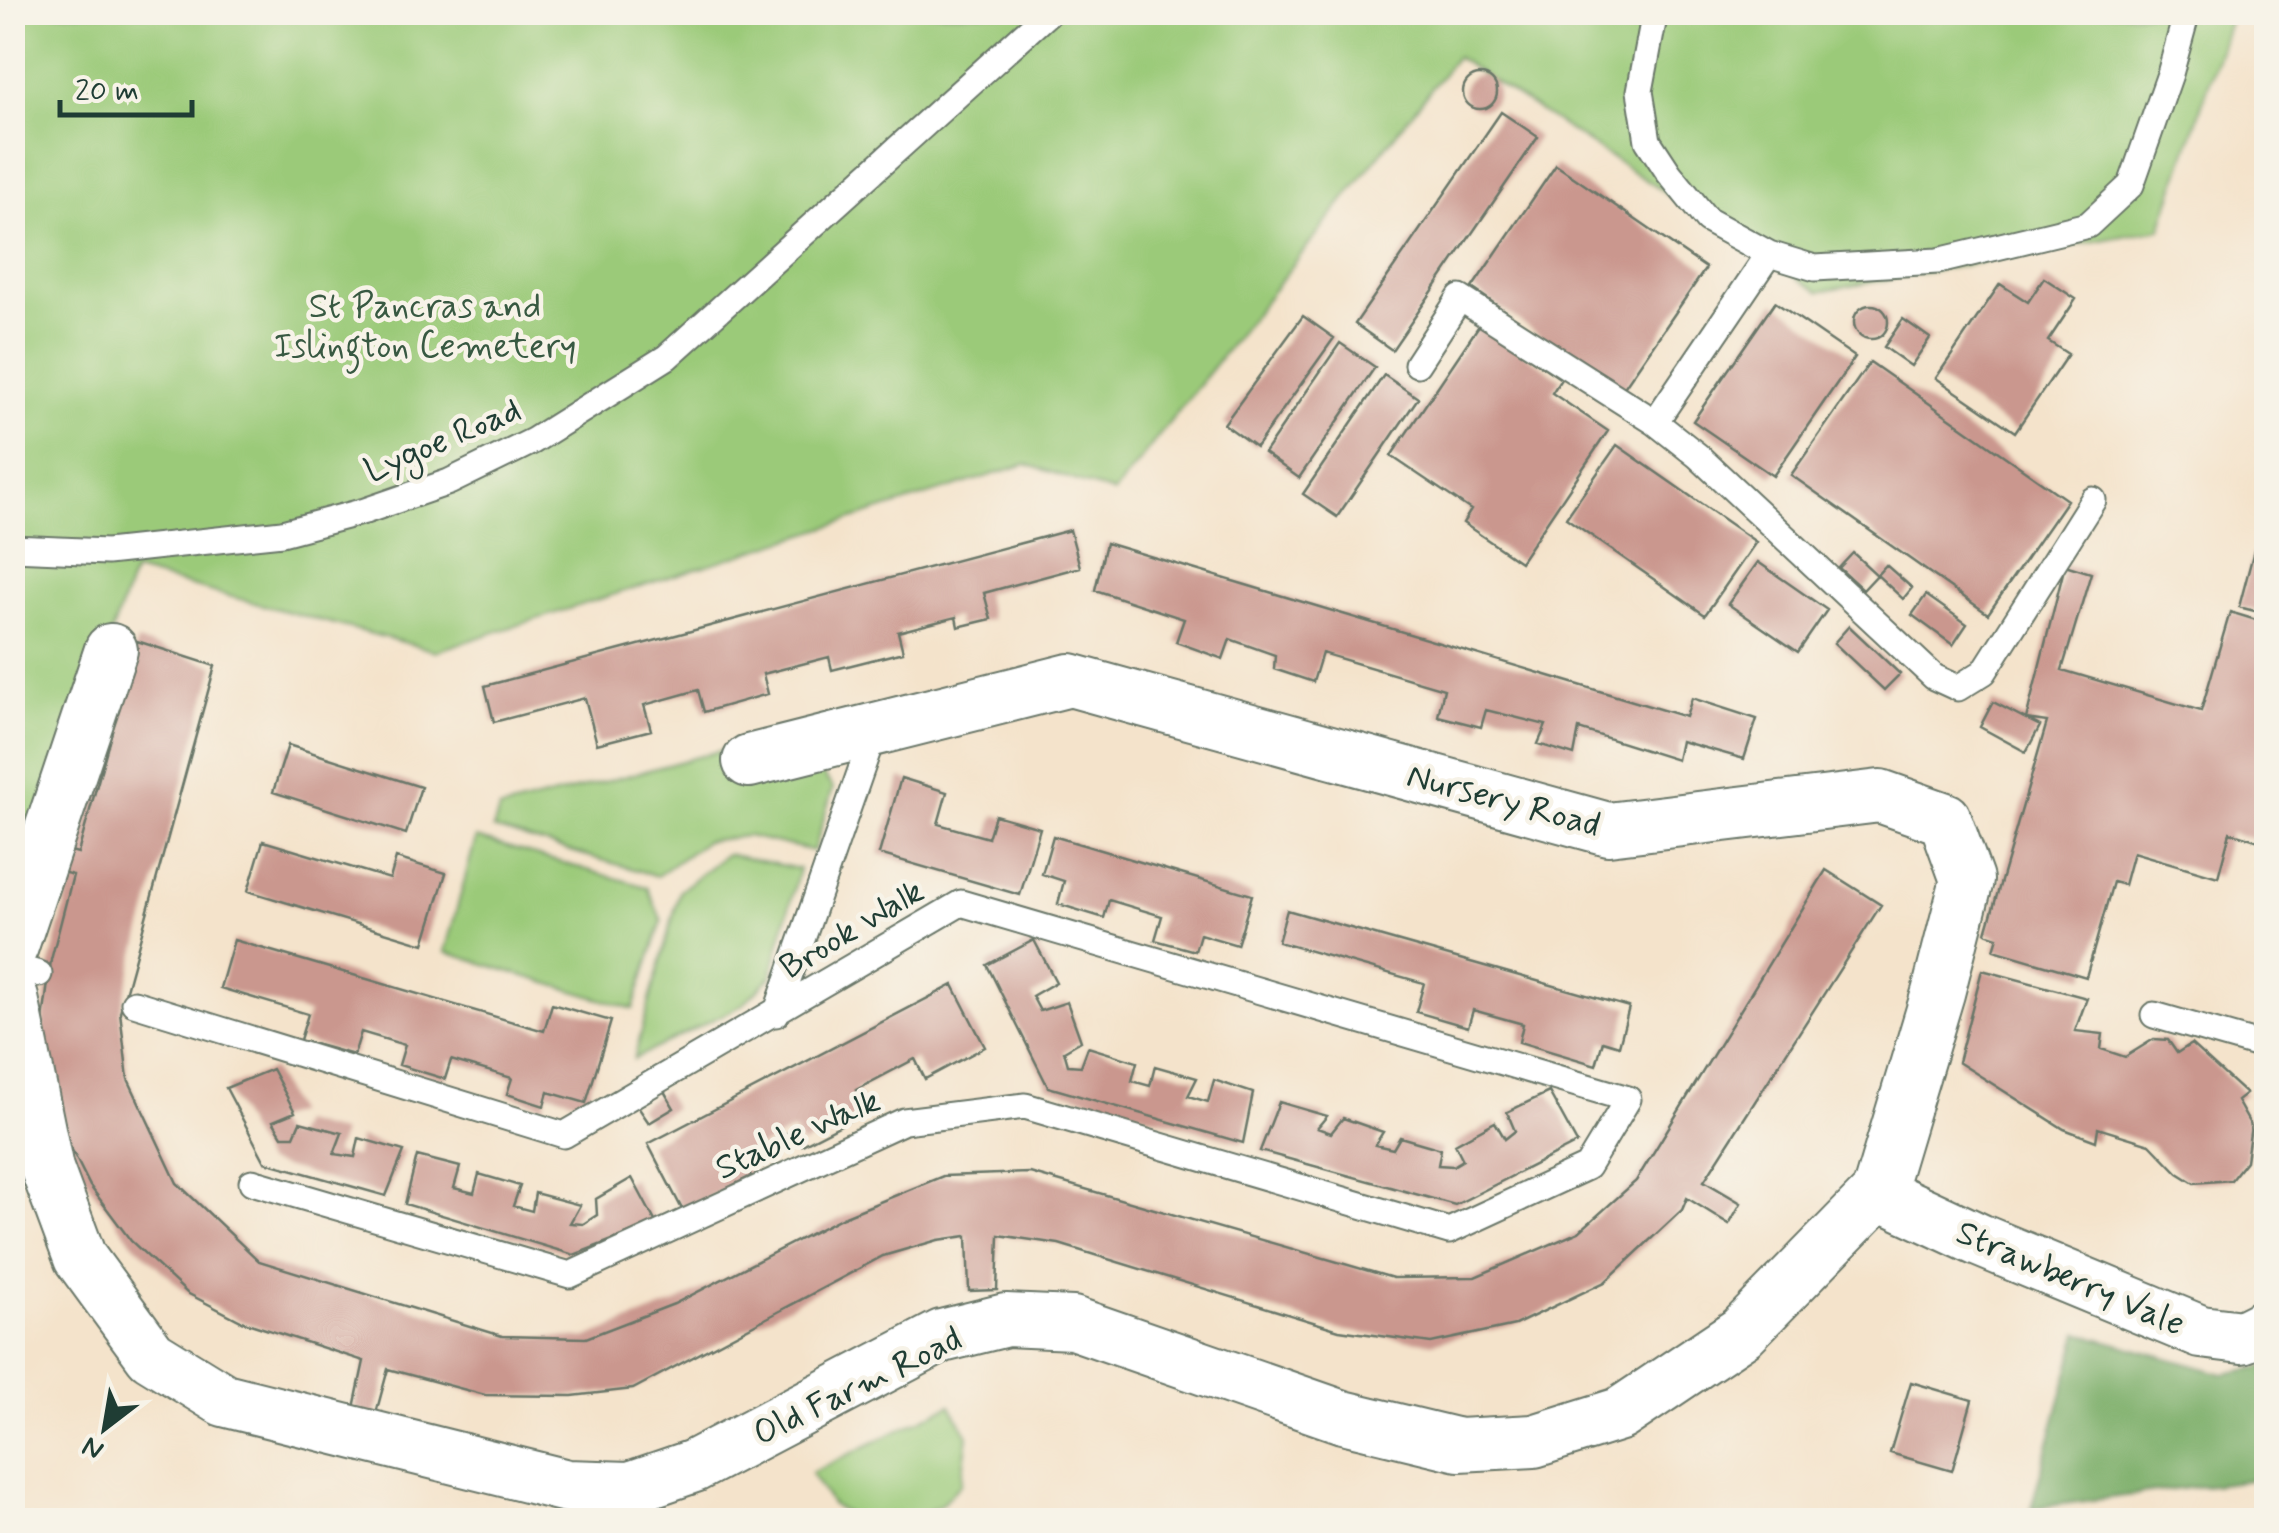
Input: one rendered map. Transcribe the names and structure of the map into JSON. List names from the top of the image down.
{
  "streets": {
    "street": ["Nursery Road", "Strawberry Vale", "Old Farm Road"],
    "lane": ["Lygoe Road", "Brook Walk", "Stable Walk"]
  },
  "crossings": [
    ["Nursery Road", "Strawberry Vale"],
    ["Nursery Road", "Old Farm Road"],
    ["Brook Walk", "Stable Walk"],
    ["Strawberry Vale", "Old Farm Road"]
  ],
  "parks": ["St Pancras and Islington Cemetery"],
  "scale_bar": "20 m",
  "north": "bottom left"
}
